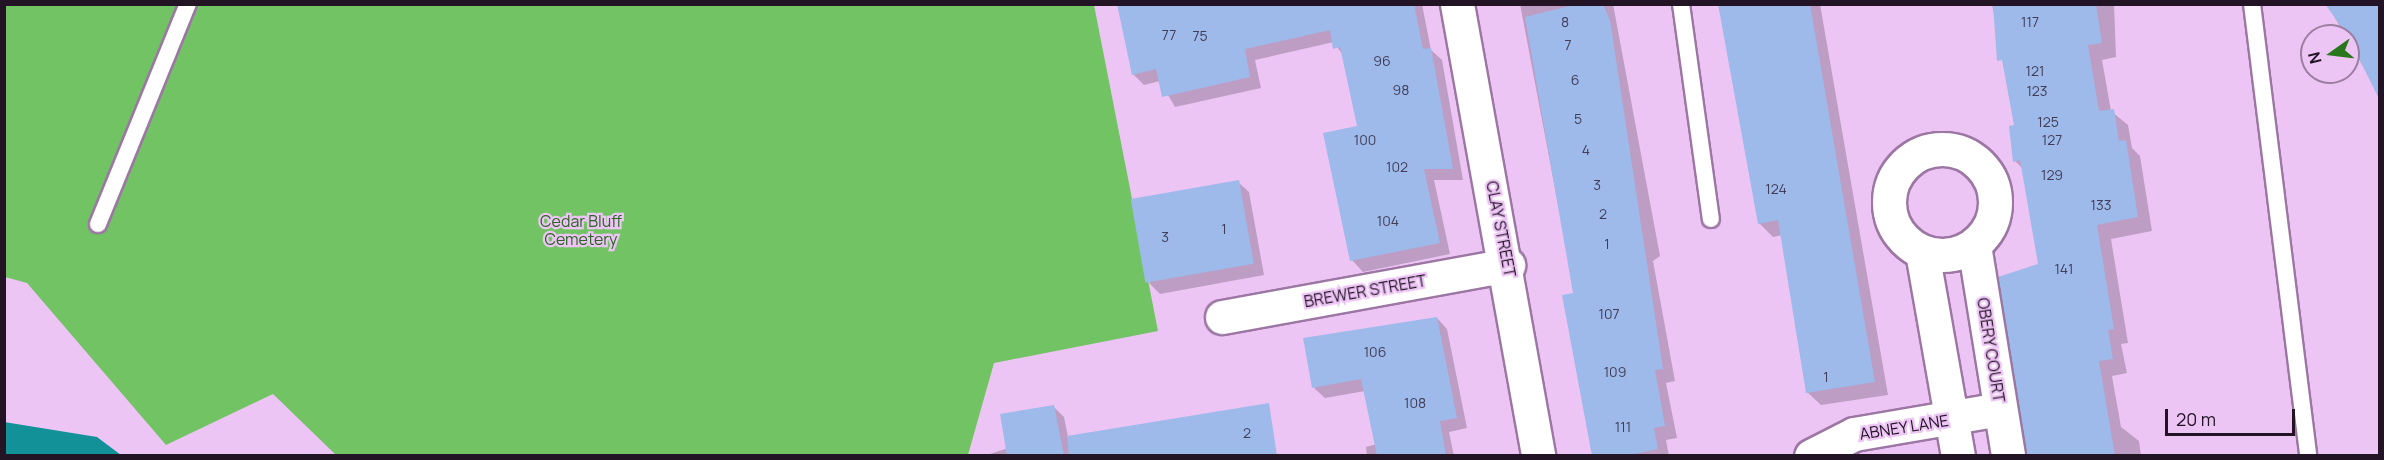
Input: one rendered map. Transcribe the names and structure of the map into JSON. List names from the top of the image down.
{
  "streets": {
    "street": [
      "CLAY STREET",
      "BREWER STREET",
      "OBERY COURT",
      "ABNEY LANE"
    ]
  },
  "crossings": [
    ["CLAY STREET", "BREWER STREET"],
    ["OBERY COURT", "ABNEY LANE"]
  ],
  "parks": ["Cedar Bluff Cemetery"],
  "house_numbers": [
    "8",
    "117",
    "77",
    "75",
    "7",
    "96",
    "121",
    "6",
    "98",
    "123",
    "5",
    "125",
    "100",
    "127",
    "4",
    "102",
    "129",
    "3",
    "124",
    "133",
    "2",
    "104",
    "1",
    "3",
    "1",
    "141",
    "107",
    "106",
    "109",
    "1",
    "108",
    "111",
    "2"
  ],
  "scale_bar": "20 m",
  "north": "left"
}
